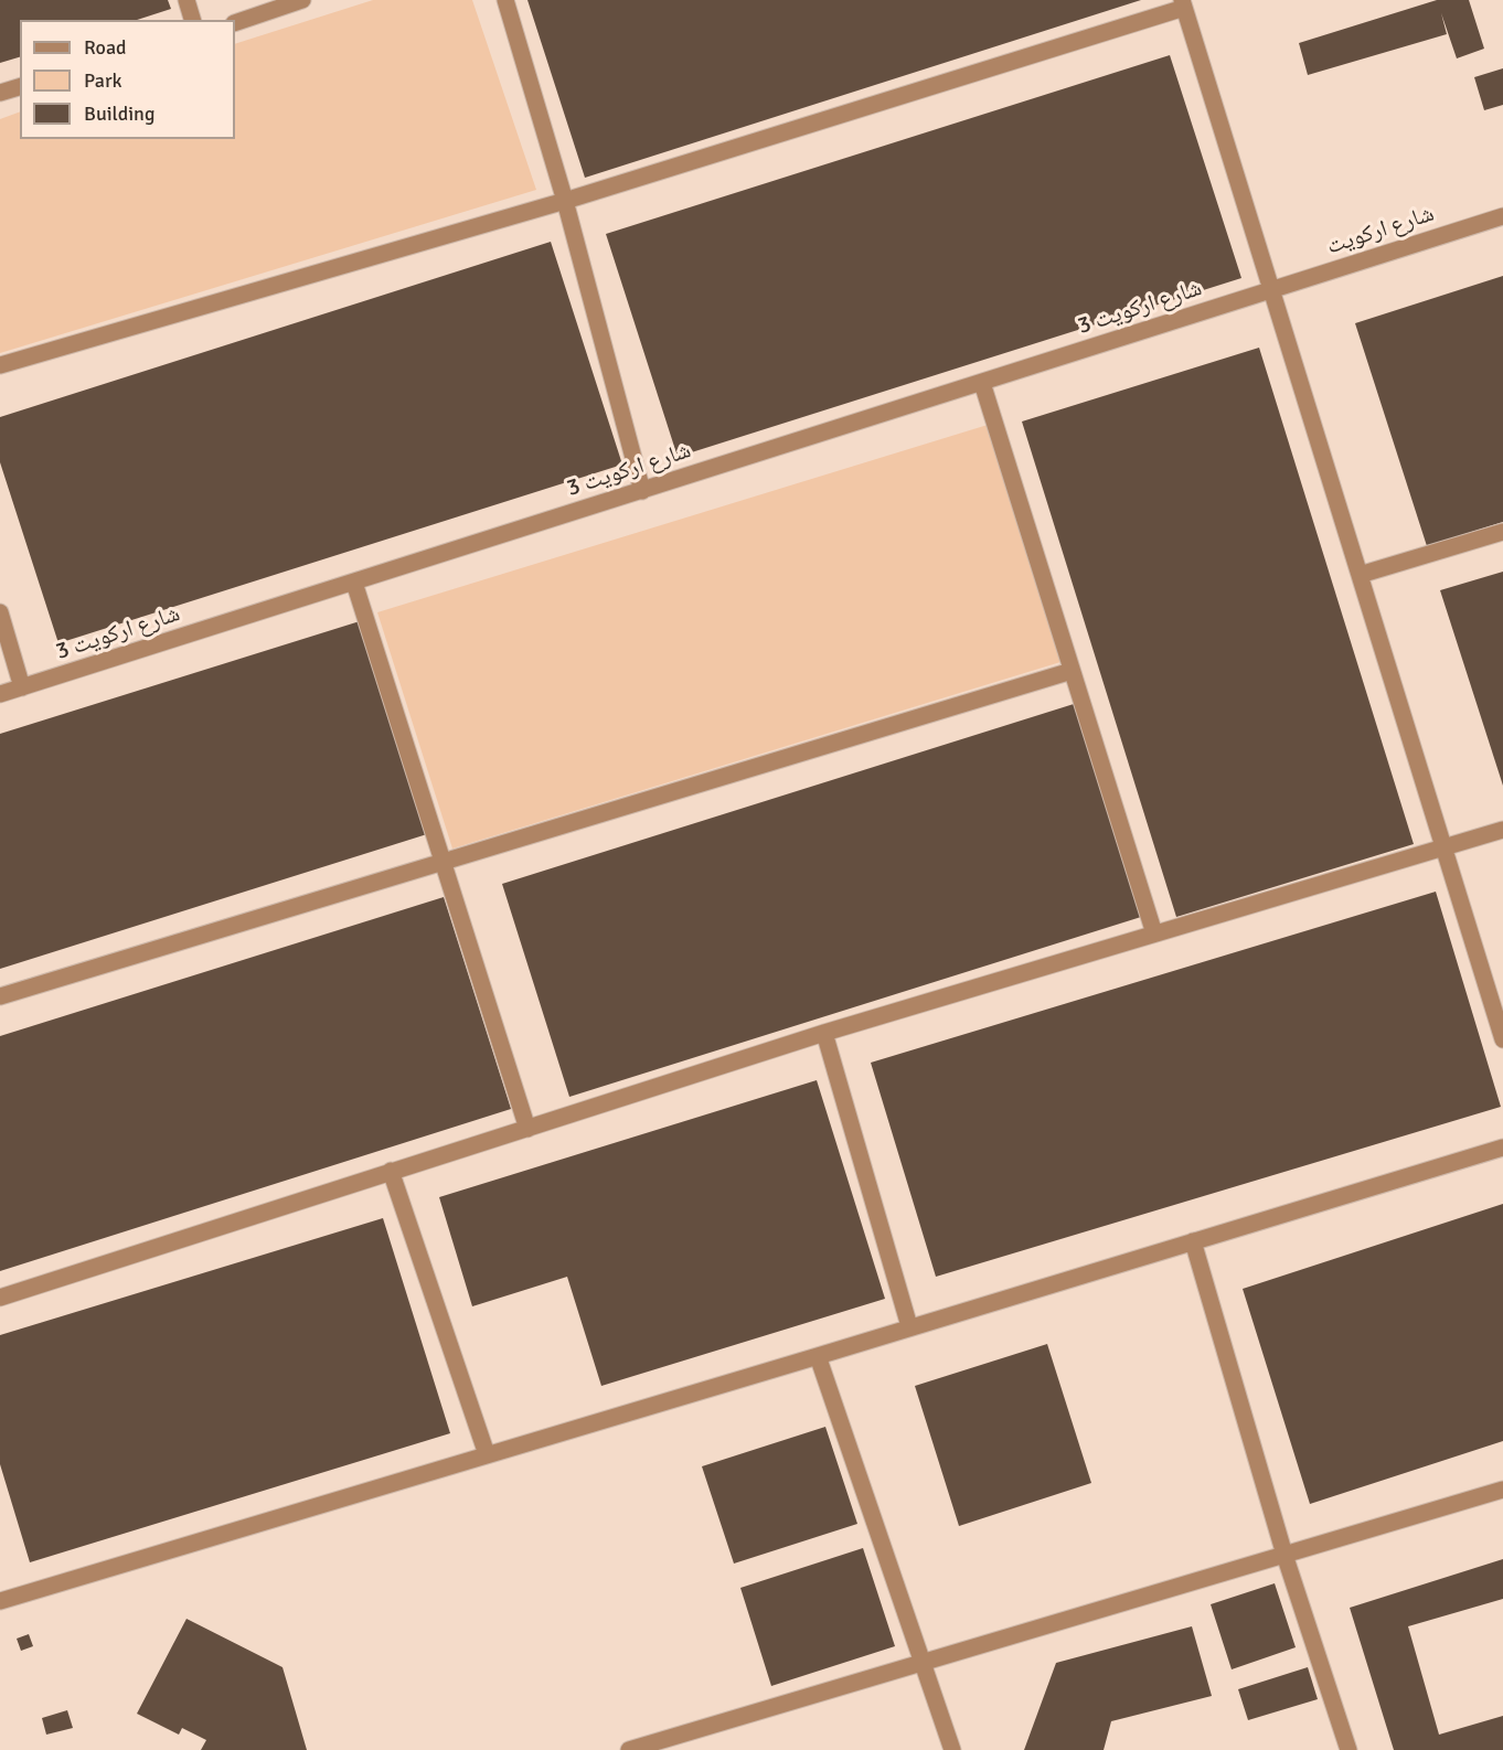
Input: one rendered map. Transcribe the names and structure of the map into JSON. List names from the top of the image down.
{
  "streets": {
    "street": ["شارع اركويت", "شارع اركويت 3"]
  },
  "crossings": [
    ["شارع اركويت", "شارع اركويت 3"]
  ],
  "legend": ["Road", "Park", "Building"]
}
